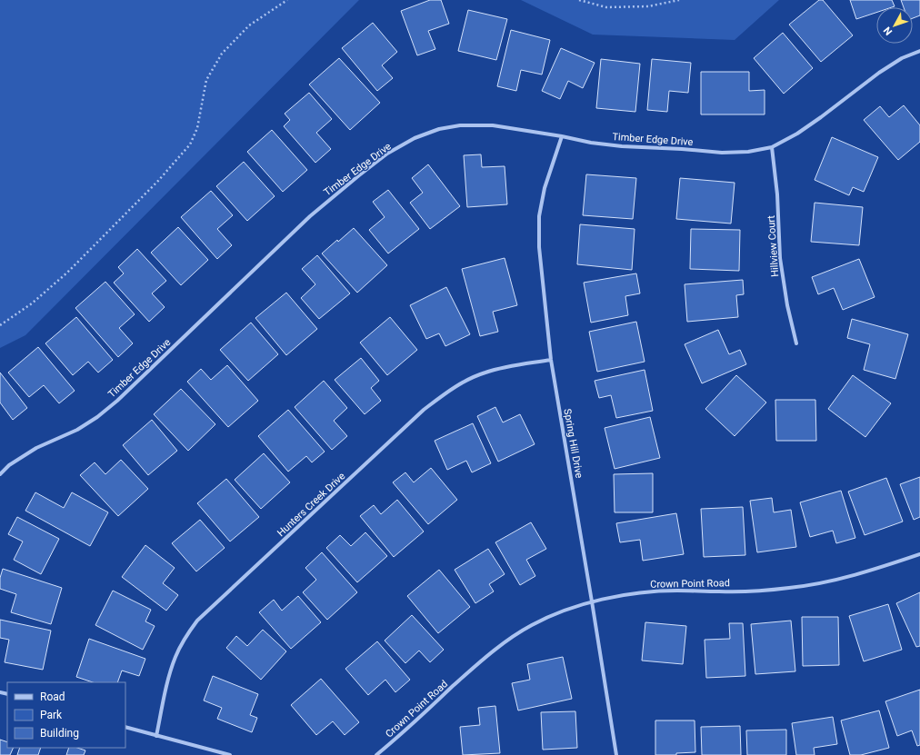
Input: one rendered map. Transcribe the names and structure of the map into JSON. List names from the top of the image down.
{
  "streets": {
    "street": [
      "Timber Edge Drive",
      "Hillview Court",
      "Spring Hill Drive",
      "Hunters Creek Drive",
      "Crown Point Road"
    ]
  },
  "crossings": [
    ["Timber Edge Drive", "Hillview Court"],
    ["Timber Edge Drive", "Spring Hill Drive"],
    ["Spring Hill Drive", "Hunters Creek Drive"],
    ["Spring Hill Drive", "Crown Point Road"]
  ],
  "legend": ["Road", "Park", "Building"],
  "north": "bottom left"
}
